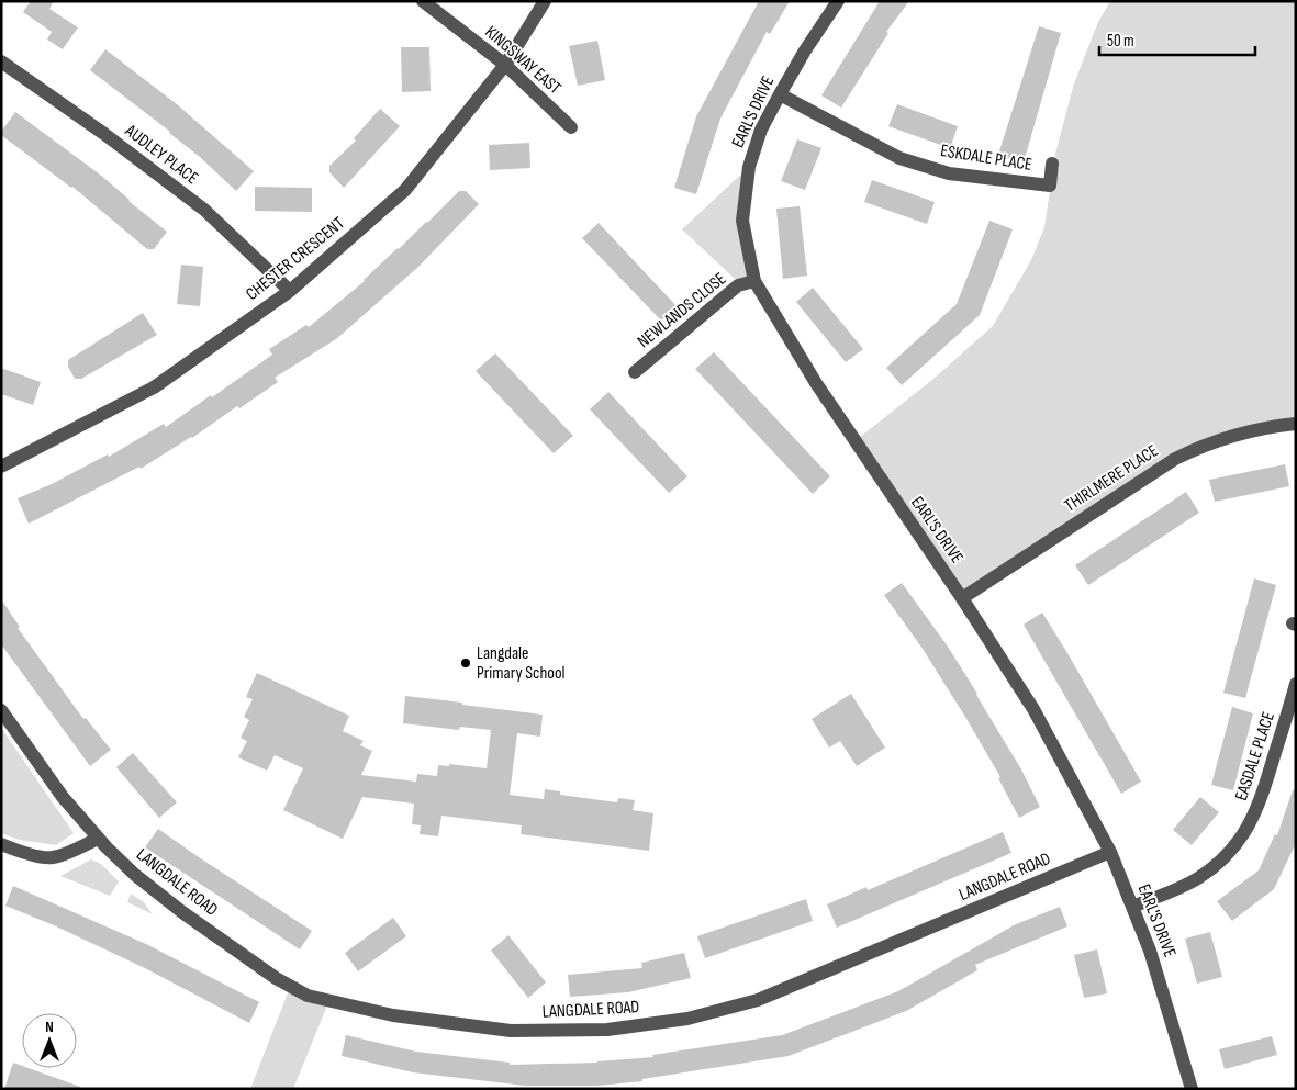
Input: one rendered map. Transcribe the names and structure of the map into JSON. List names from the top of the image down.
{
  "streets": {
    "street": [
      "KINGSWAY EAST",
      "EARL'S DRIVE",
      "AUDLEY PLACE",
      "ESKDALE PLACE",
      "CHESTER CRESCENT",
      "NEWLANDS CLOSE",
      "THIRLMERE PLACE",
      "EASDALE PLACE",
      "LANGDALE ROAD"
    ]
  },
  "crossings": [
    ["KINGSWAY EAST", "CHESTER CRESCENT"],
    ["EARL'S DRIVE", "ESKDALE PLACE"],
    ["EARL'S DRIVE", "NEWLANDS CLOSE"],
    ["EARL'S DRIVE", "THIRLMERE PLACE"],
    ["EARL'S DRIVE", "EASDALE PLACE"],
    ["EARL'S DRIVE", "LANGDALE ROAD"],
    ["AUDLEY PLACE", "CHESTER CRESCENT"]
  ],
  "places": ["Langdale Primary School"],
  "scale_bar": "50 m",
  "north": "top"
}
